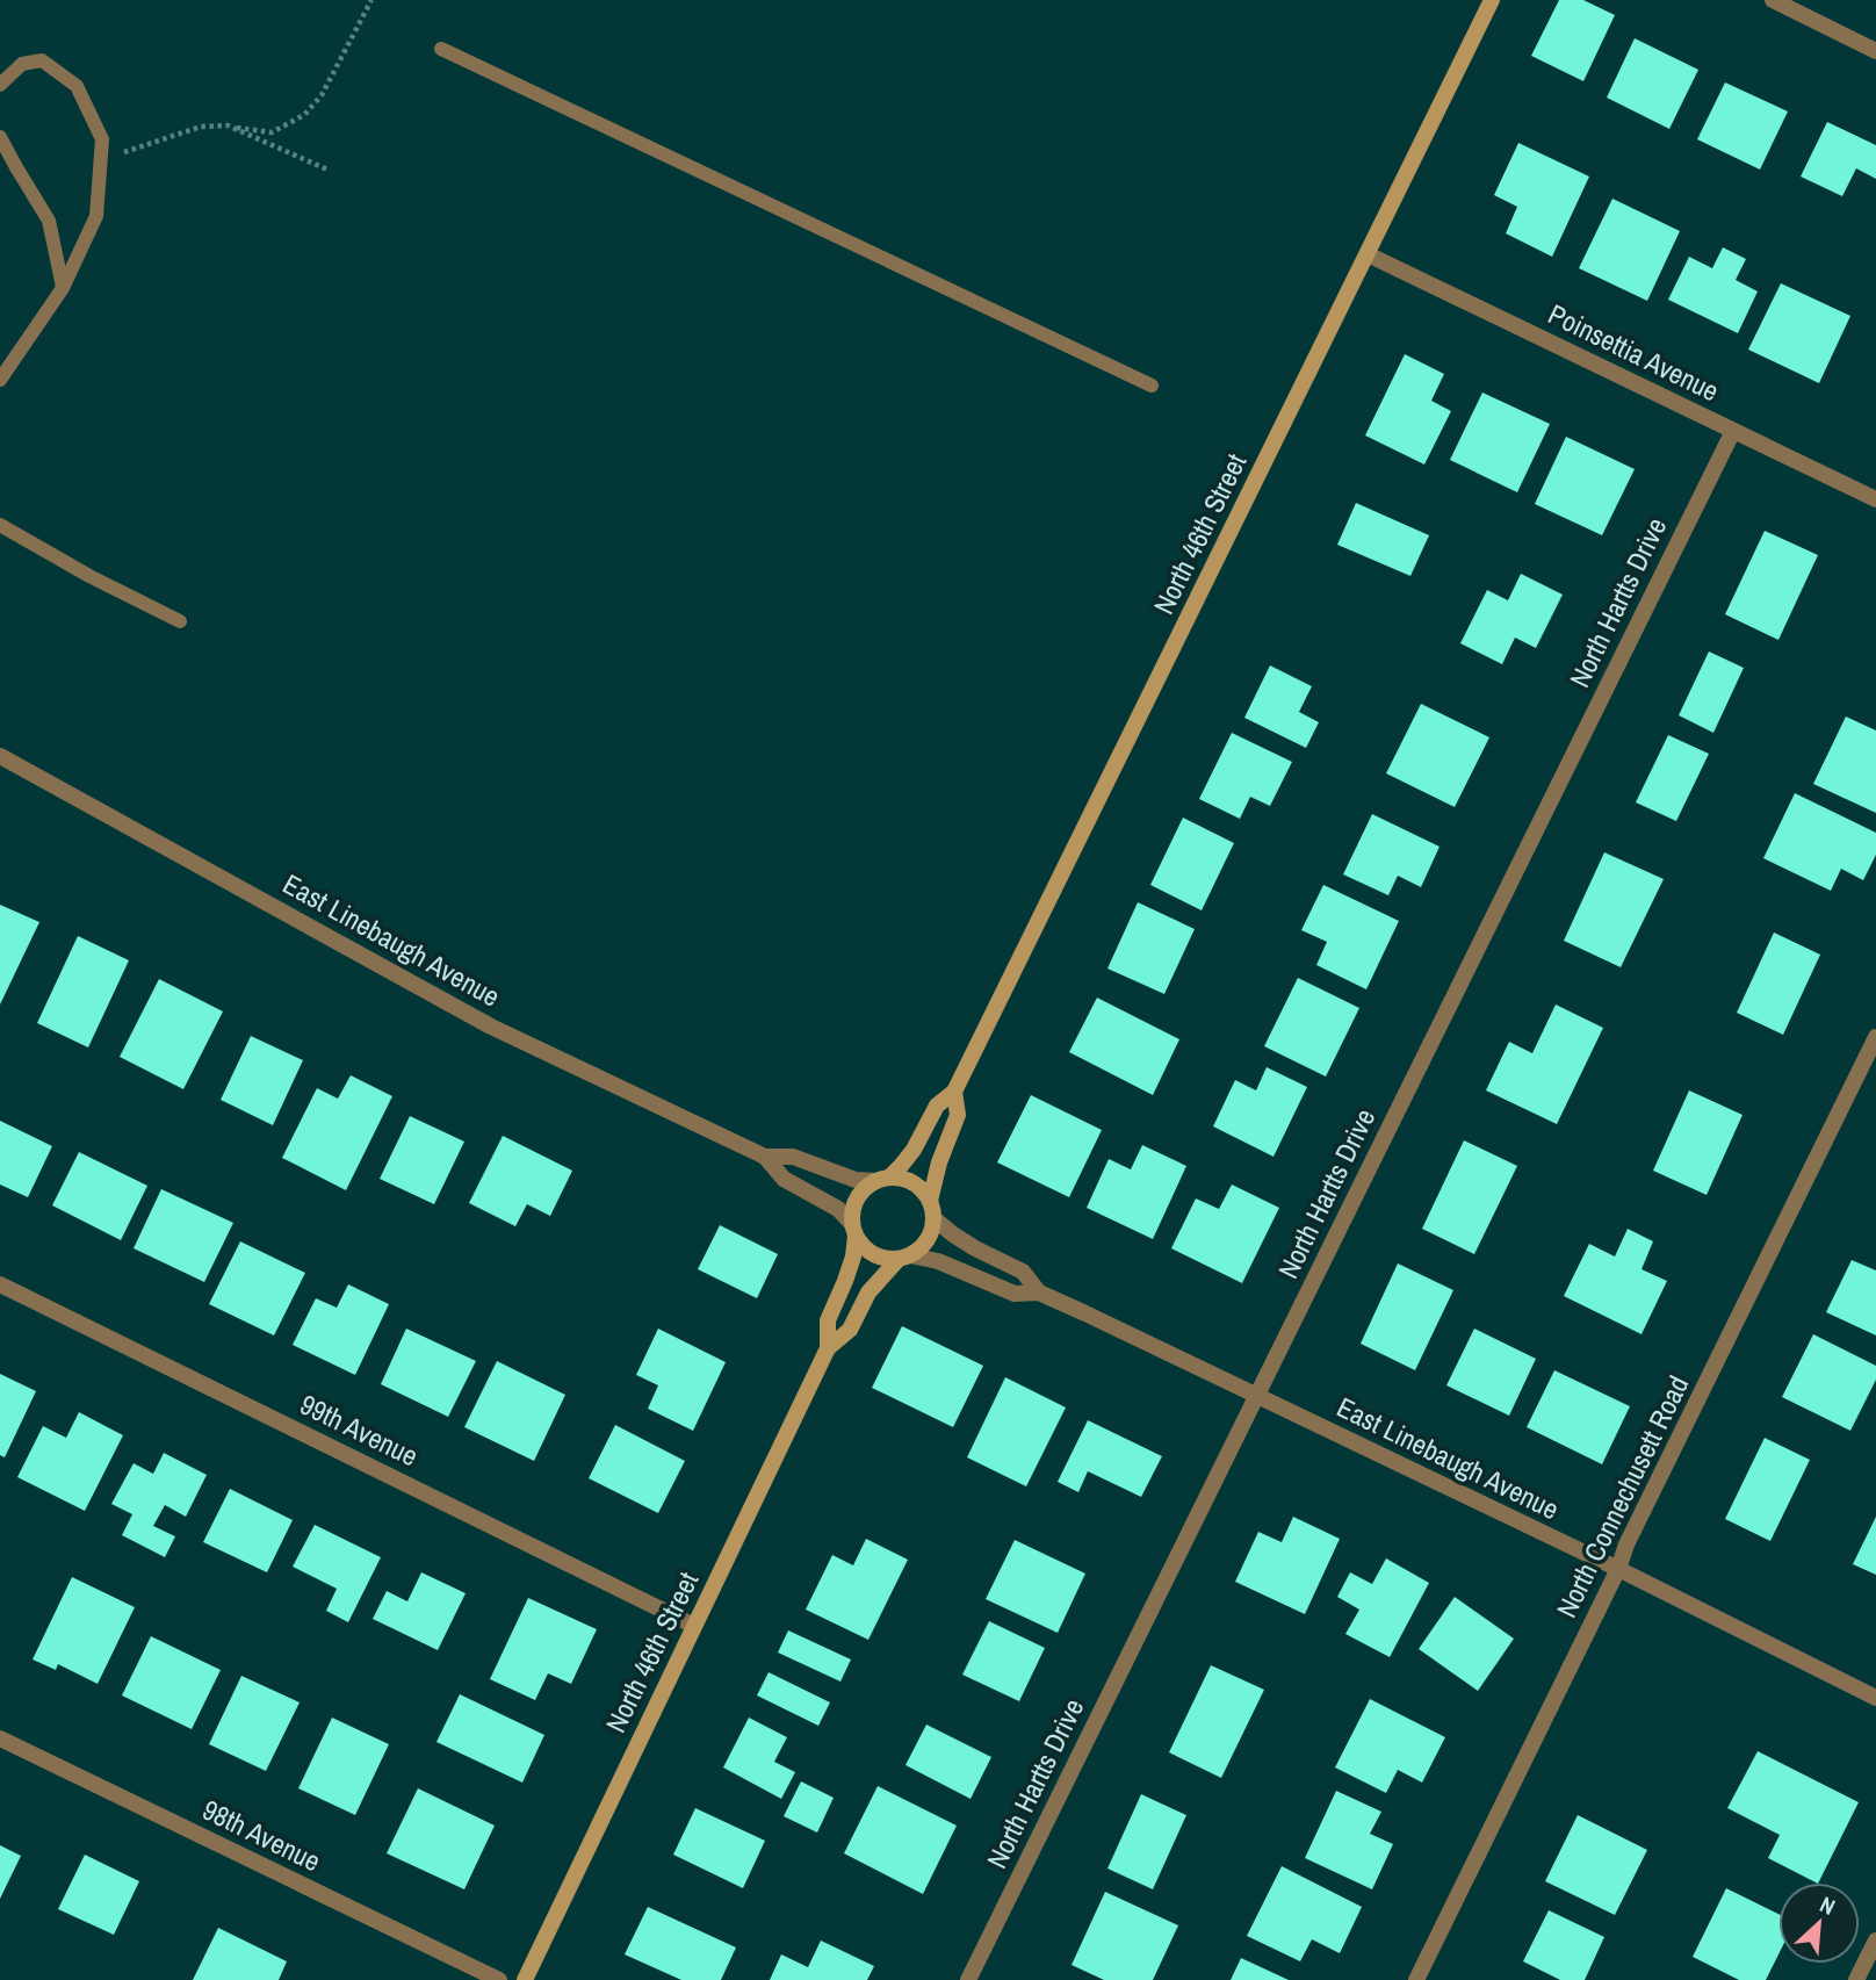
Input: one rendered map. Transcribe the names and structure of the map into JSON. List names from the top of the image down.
{
  "streets": {
    "street": [
      "Poinsettia Avenue",
      "North 46th Street",
      "North Hartts Drive",
      "East Linebaugh Avenue",
      "99th Avenue",
      "North Connechusett Road",
      "98th Avenue"
    ]
  },
  "crossings": [
    ["Poinsettia Avenue", "North 46th Street"],
    ["Poinsettia Avenue", "North Hartts Drive"],
    ["North 46th Street", "East Linebaugh Avenue"],
    ["North 46th Street", "99th Avenue"],
    ["North Hartts Drive", "East Linebaugh Avenue"],
    ["East Linebaugh Avenue", "North Connechusett Road"]
  ],
  "north": "top right"
}
